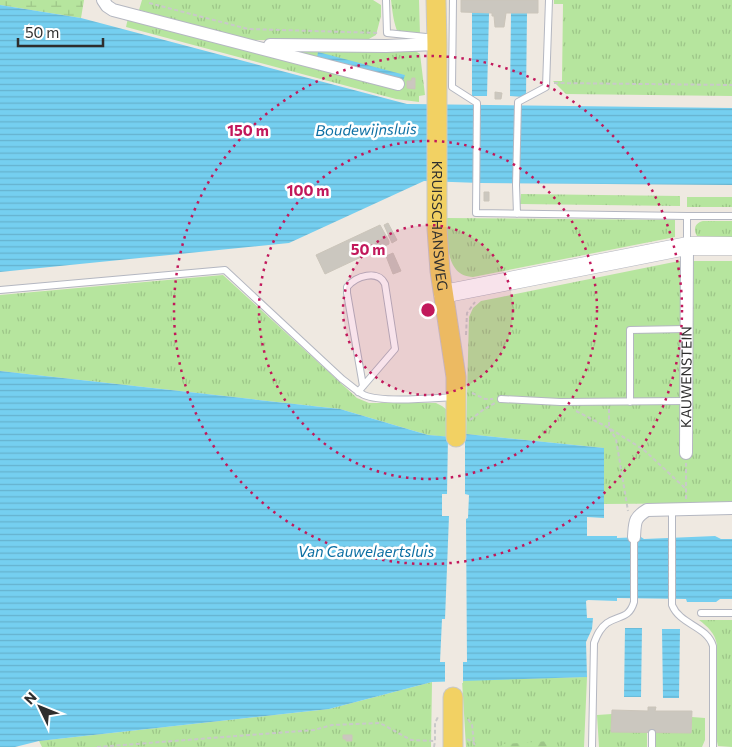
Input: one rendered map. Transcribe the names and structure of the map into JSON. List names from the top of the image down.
{
  "streets": {
    "main road": ["KRUISSCHANSWEG"],
    "street": ["KAUWENSTEIN"]
  },
  "water": ["Boudewijnsluis", "Van Cauwelaertsluis"],
  "scale_bar": "50 m",
  "north": "top left",
  "rings": ["150 m", "100 m", "50 m"]
}
